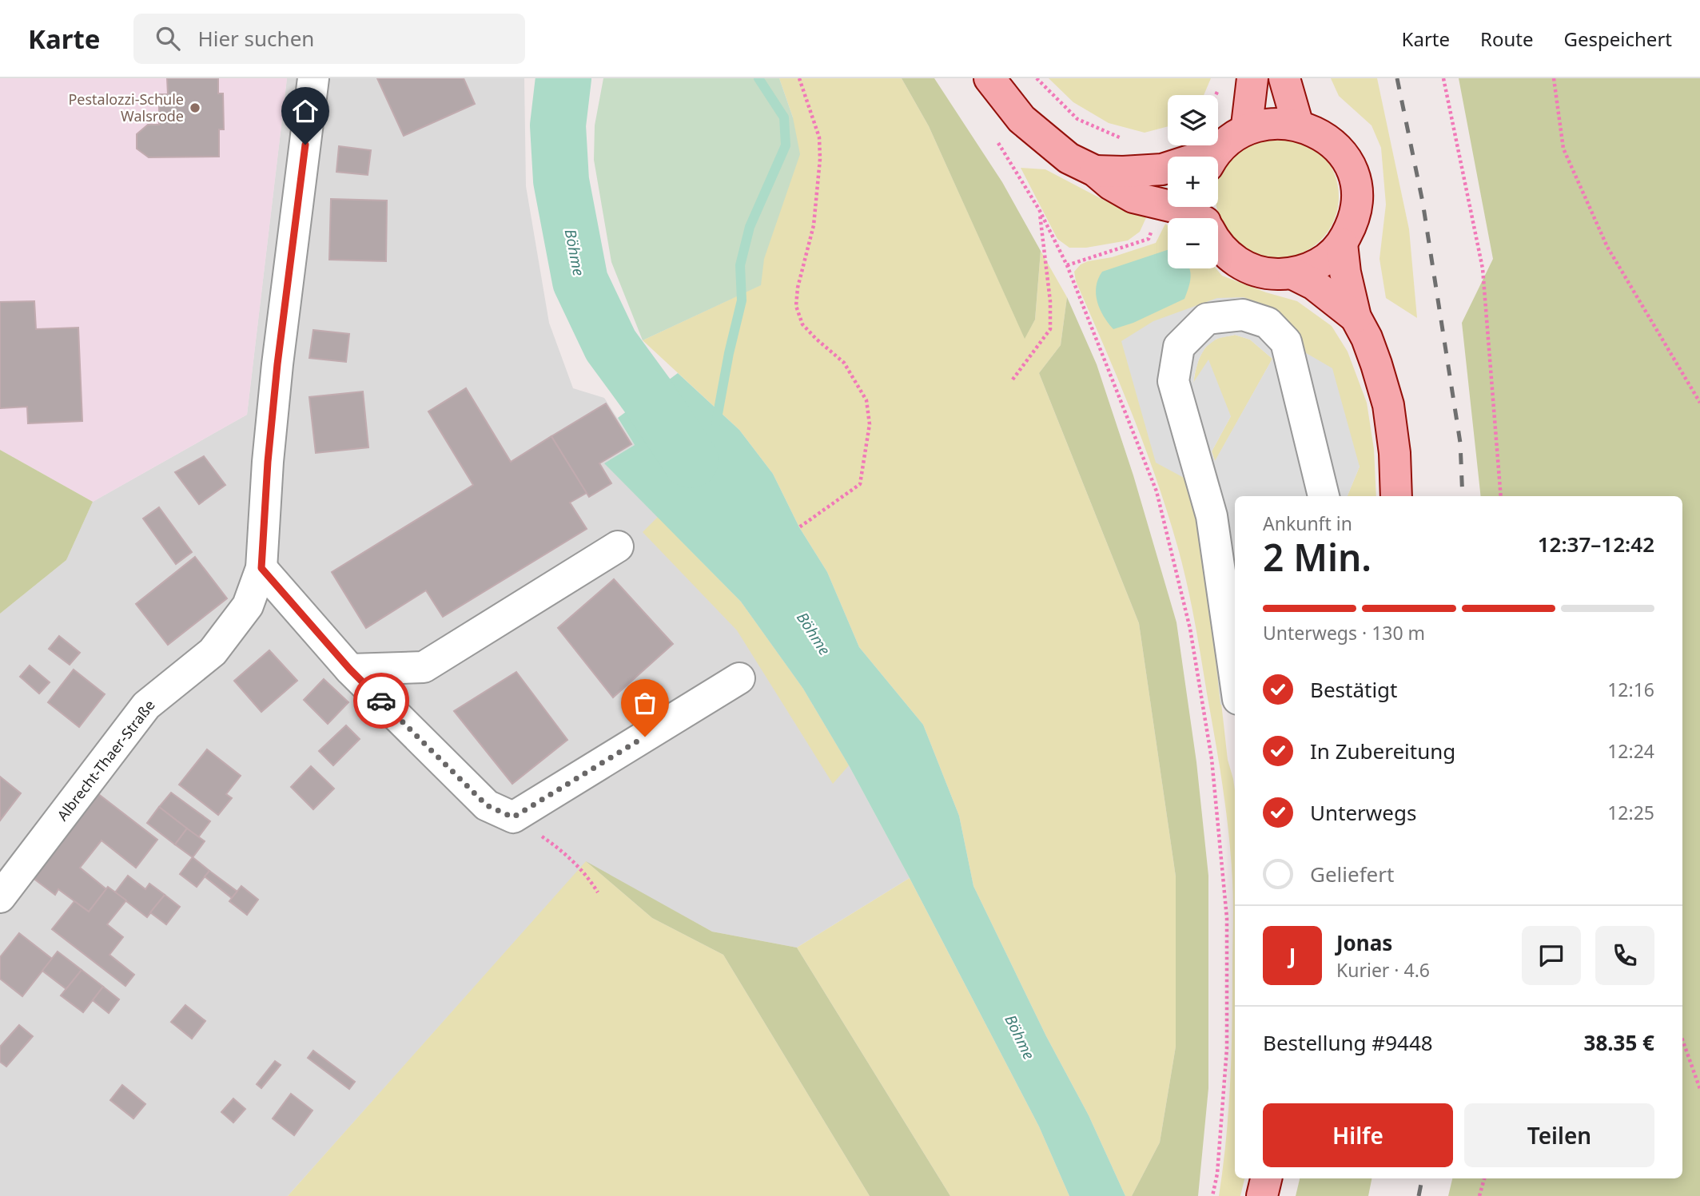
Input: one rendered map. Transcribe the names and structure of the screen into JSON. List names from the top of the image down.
{
  "streets": {
    "street": ["Albrecht-Thaer-Straße"]
  },
  "water": ["Böhme"],
  "places": ["Pestalozzi-Schule Walsrode"],
  "page": {
    "header": "Karte",
    "search": "Hier suchen",
    "nav": ["Karte", "Route", "Gespeichert"],
    "map_buttons": ["+", "−"],
    "heading": ["2 Min.", "Ankunft in", "12:37–12:42"],
    "panel": [
      "Jonas",
      "Kurier · 4.6",
      "Bestellung #9448",
      "38.35 €"
    ],
    "bar": "Unterwegs · 130 m",
    "list": [
      ["Bestätigt", "12:16"],
      ["In Zubereitung", "12:24"],
      ["Unterwegs", "12:25"],
      "Geliefert"
    ],
    "round": "J",
    "buttons": ["Hilfe", "Teilen"]
  }
}
